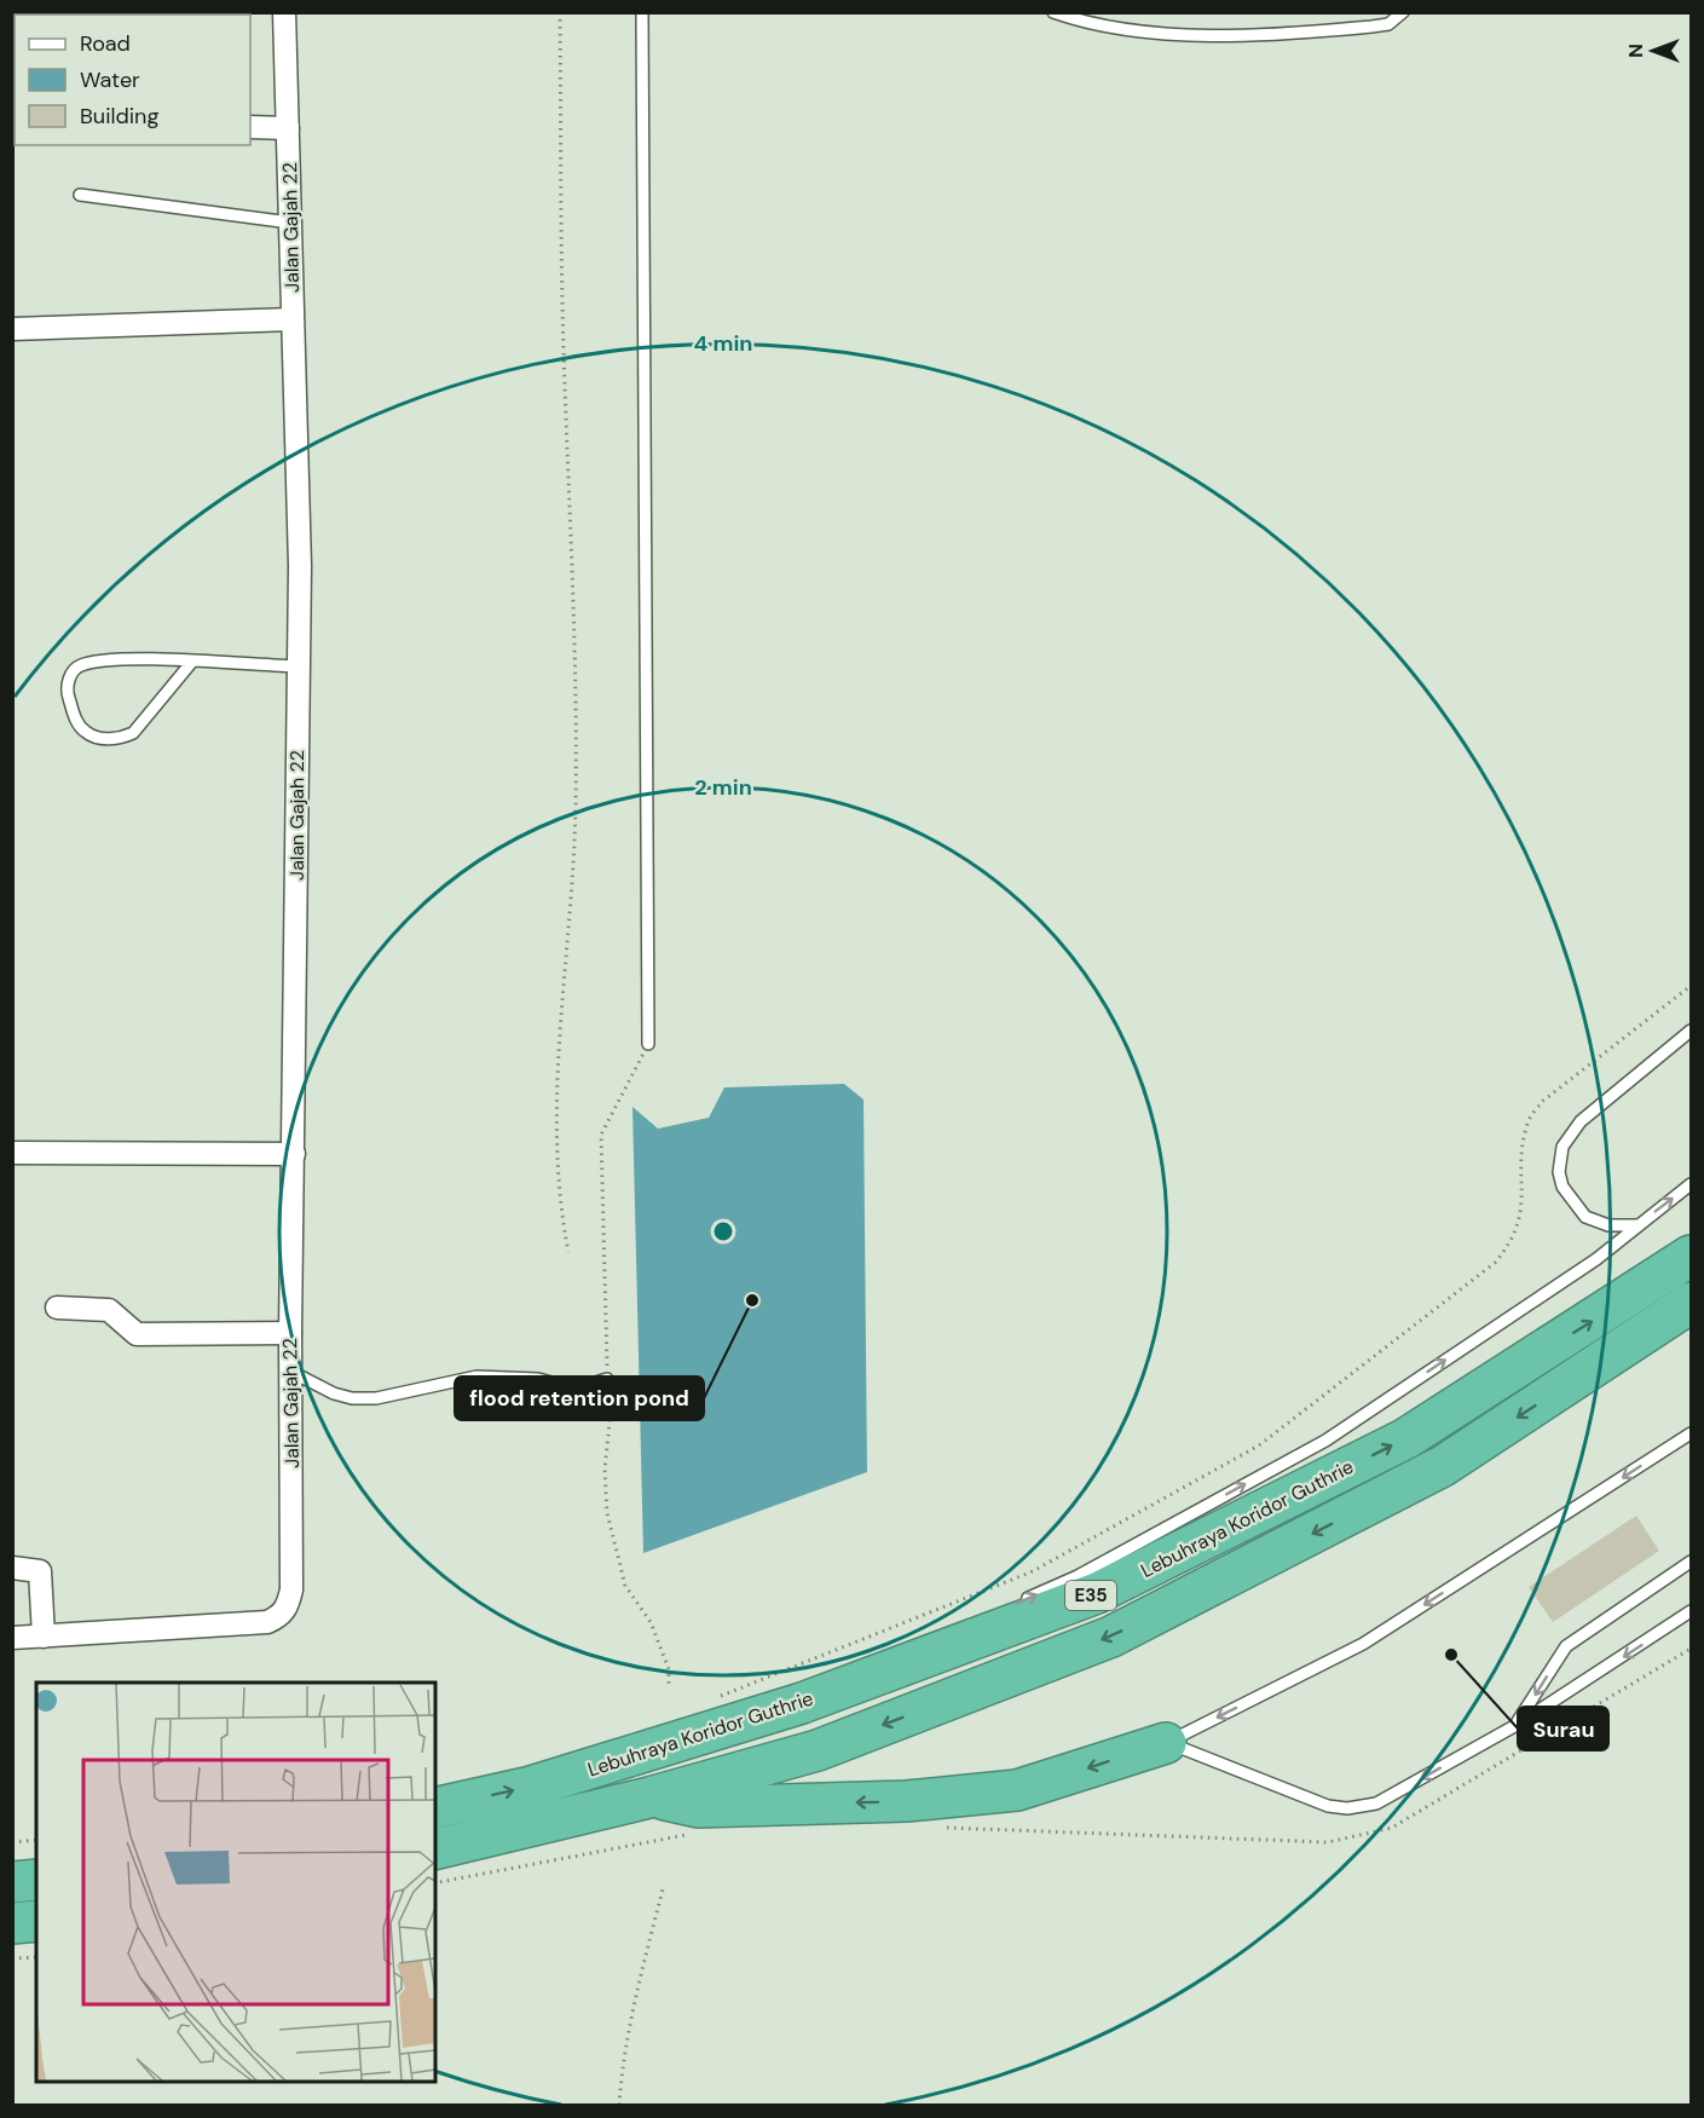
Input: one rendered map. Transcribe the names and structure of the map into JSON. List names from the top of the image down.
{
  "streets": {
    "highway": ["Lebuhraya Koridor Guthrie", "E35"],
    "street": ["Jalan Gajah 22"]
  },
  "places": ["flood retention pond", "Surau"],
  "legend": ["Road", "Water", "Building"],
  "north": "left",
  "rings": ["4 min", "2 min"]
}
